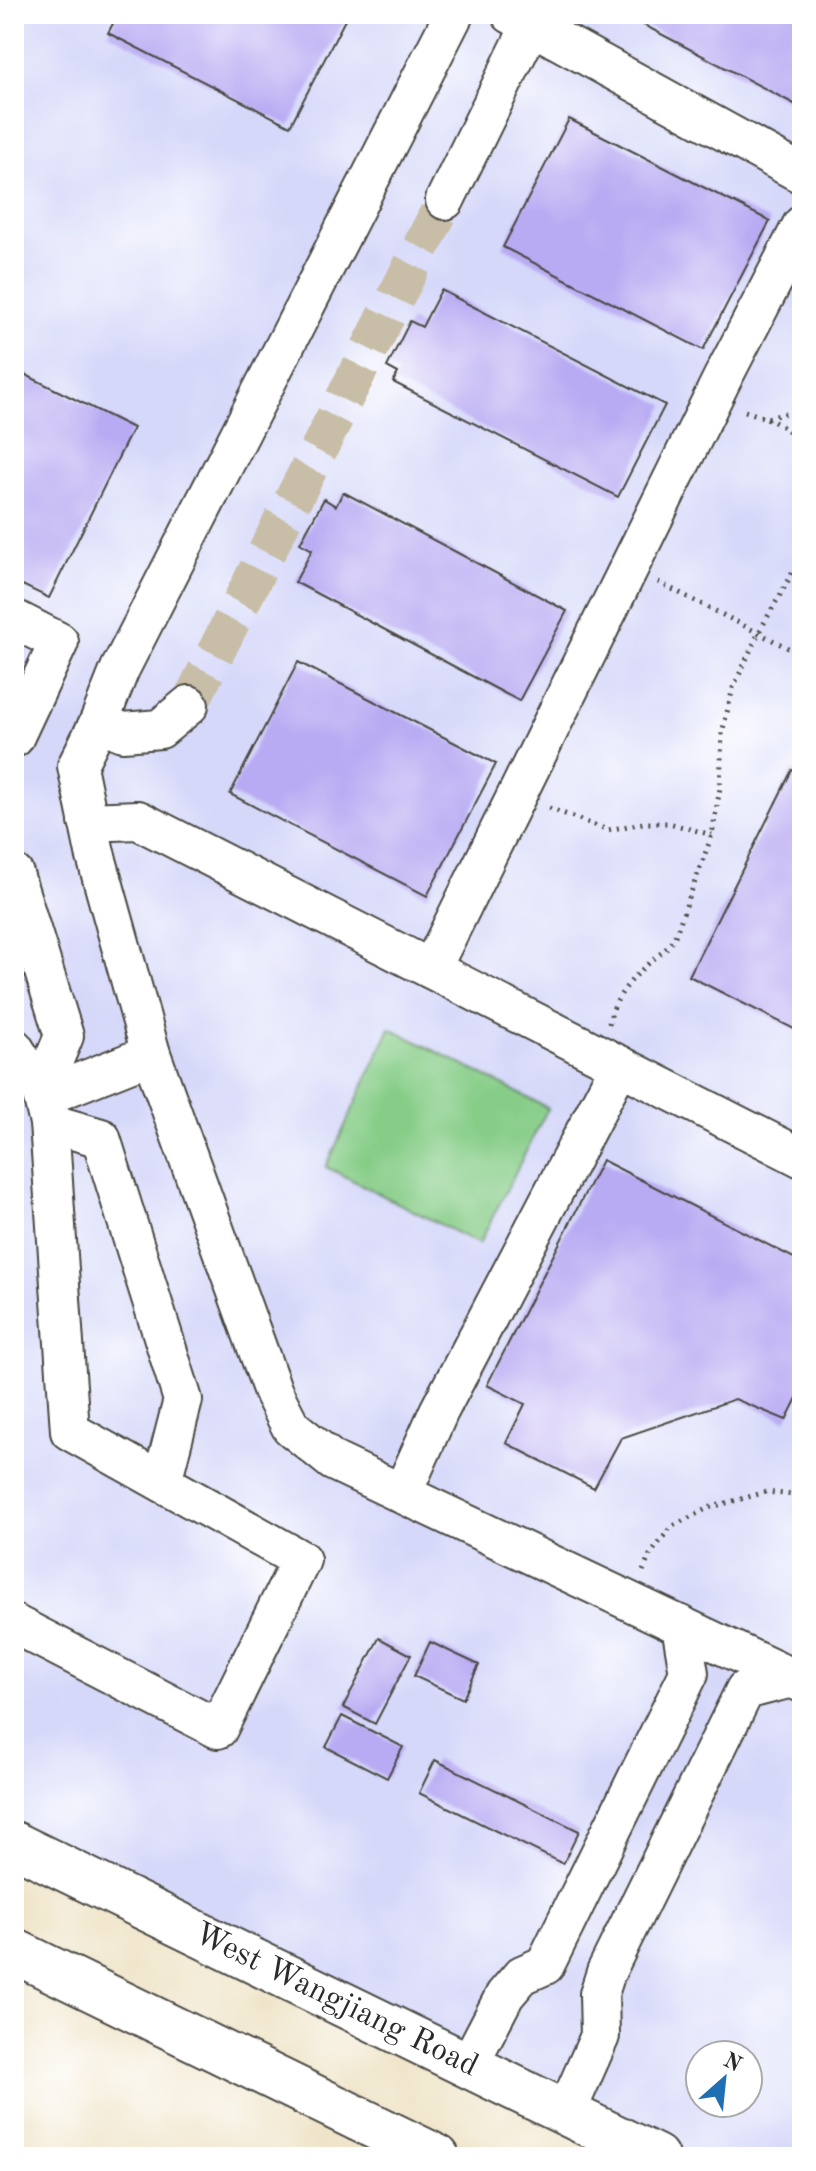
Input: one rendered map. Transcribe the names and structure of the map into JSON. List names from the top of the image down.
{
  "streets": {
    "main road": ["West Wangjiang Road"]
  },
  "north": "top right"
}
